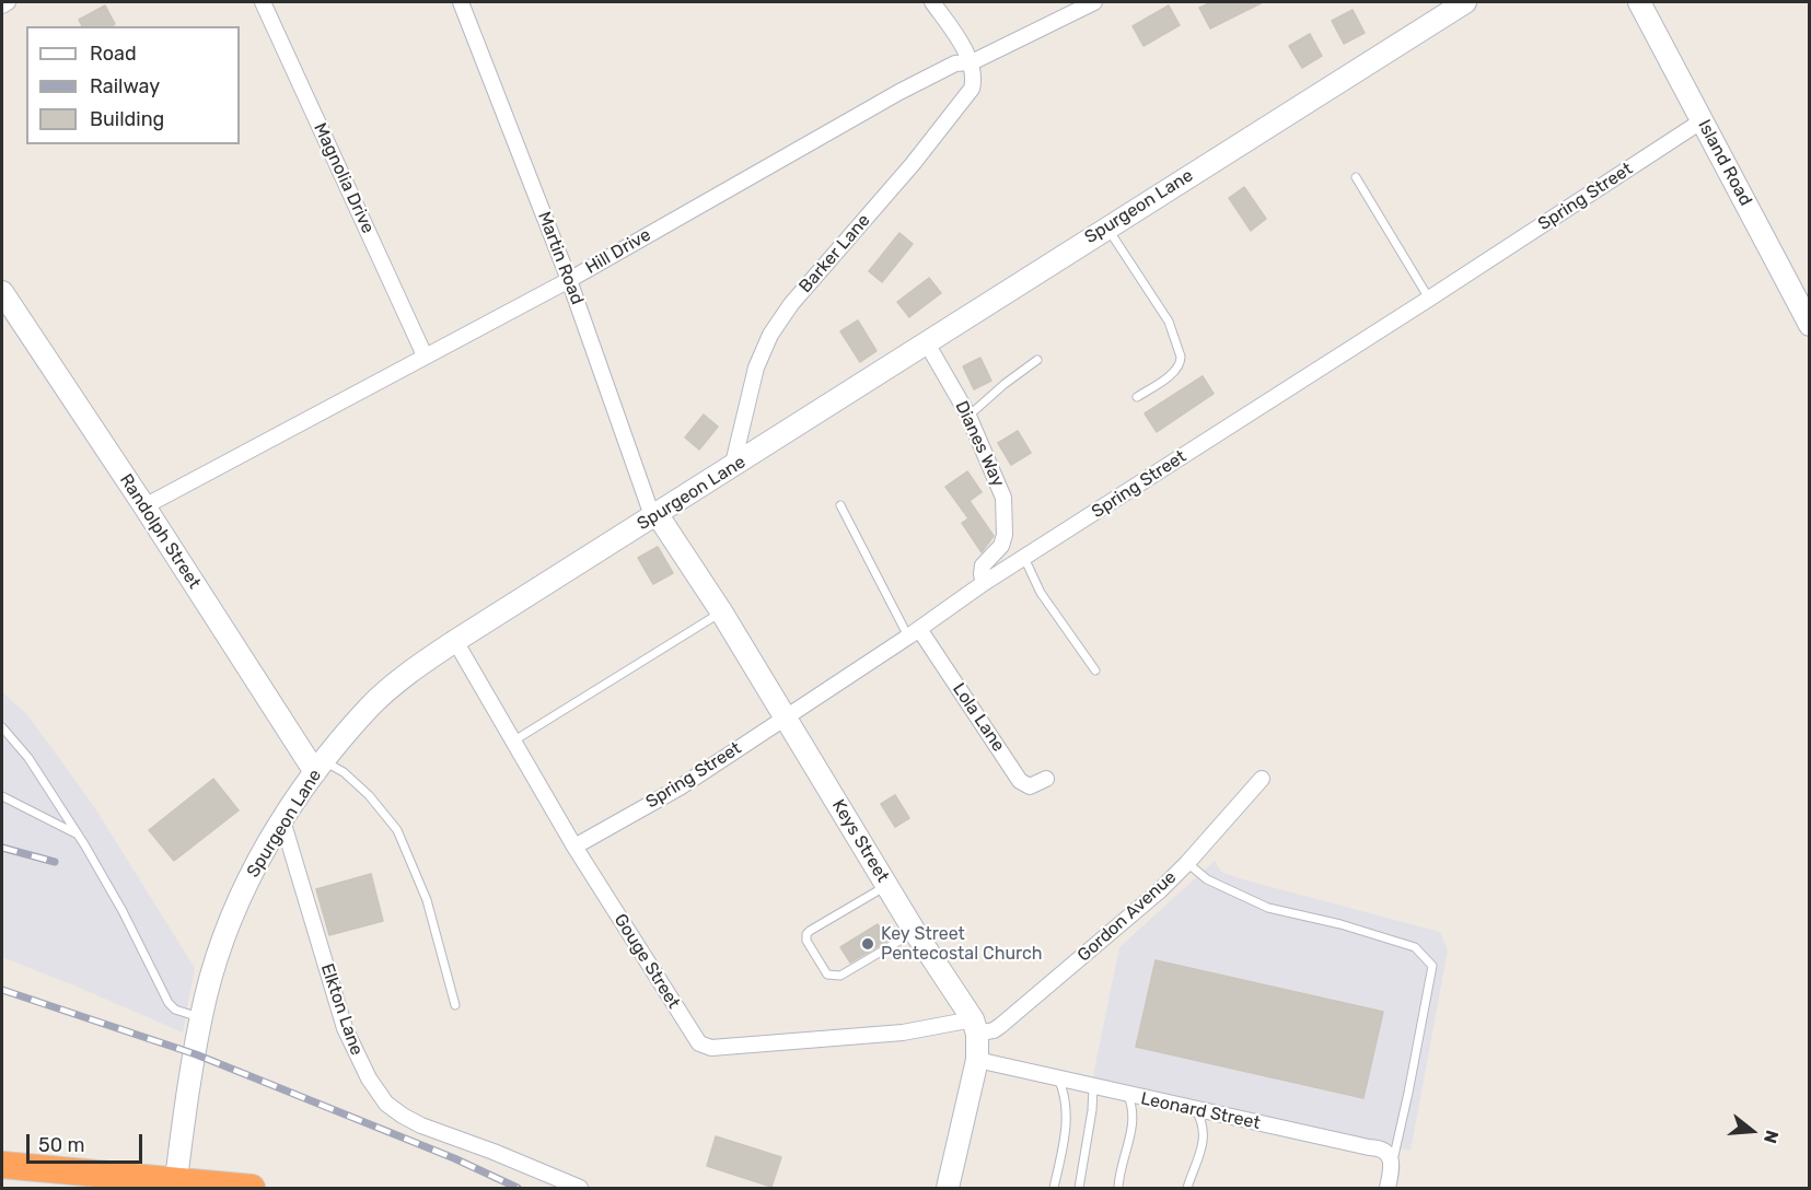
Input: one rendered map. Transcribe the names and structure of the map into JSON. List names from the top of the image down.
{
  "streets": {
    "street": [
      "Island Road",
      "Magnolia Drive",
      "Spring Street",
      "Spurgeon Lane",
      "Hill Drive",
      "Barker Lane",
      "Martin Road",
      "Dianes Way",
      "Randolph Street",
      "Lola Lane",
      "Keys Street",
      "Gordon Avenue",
      "Gouge Street",
      "Elkton Lane",
      "Leonard Street"
    ]
  },
  "crossings": [
    ["Island Road", "Spring Street"],
    ["Magnolia Drive", "Hill Drive"],
    ["Spring Street", "Dianes Way"],
    ["Spring Street", "Lola Lane"],
    ["Spring Street", "Keys Street"],
    ["Spring Street", "Gouge Street"],
    ["Spurgeon Lane", "Barker Lane"],
    ["Spurgeon Lane", "Martin Road"],
    ["Spurgeon Lane", "Dianes Way"],
    ["Spurgeon Lane", "Randolph Street"],
    ["Spurgeon Lane", "Keys Street"],
    ["Spurgeon Lane", "Gouge Street"],
    ["Spurgeon Lane", "Elkton Lane"],
    ["Hill Drive", "Barker Lane"],
    ["Hill Drive", "Martin Road"],
    ["Hill Drive", "Randolph Street"],
    ["Martin Road", "Keys Street"],
    ["Keys Street", "Gordon Avenue"],
    ["Keys Street", "Gouge Street"],
    ["Gordon Avenue", "Gouge Street"]
  ],
  "places": ["Key Street Pentecostal Church"],
  "legend": ["Road", "Railway", "Building"],
  "scale_bar": "50 m",
  "north": "right"
}
